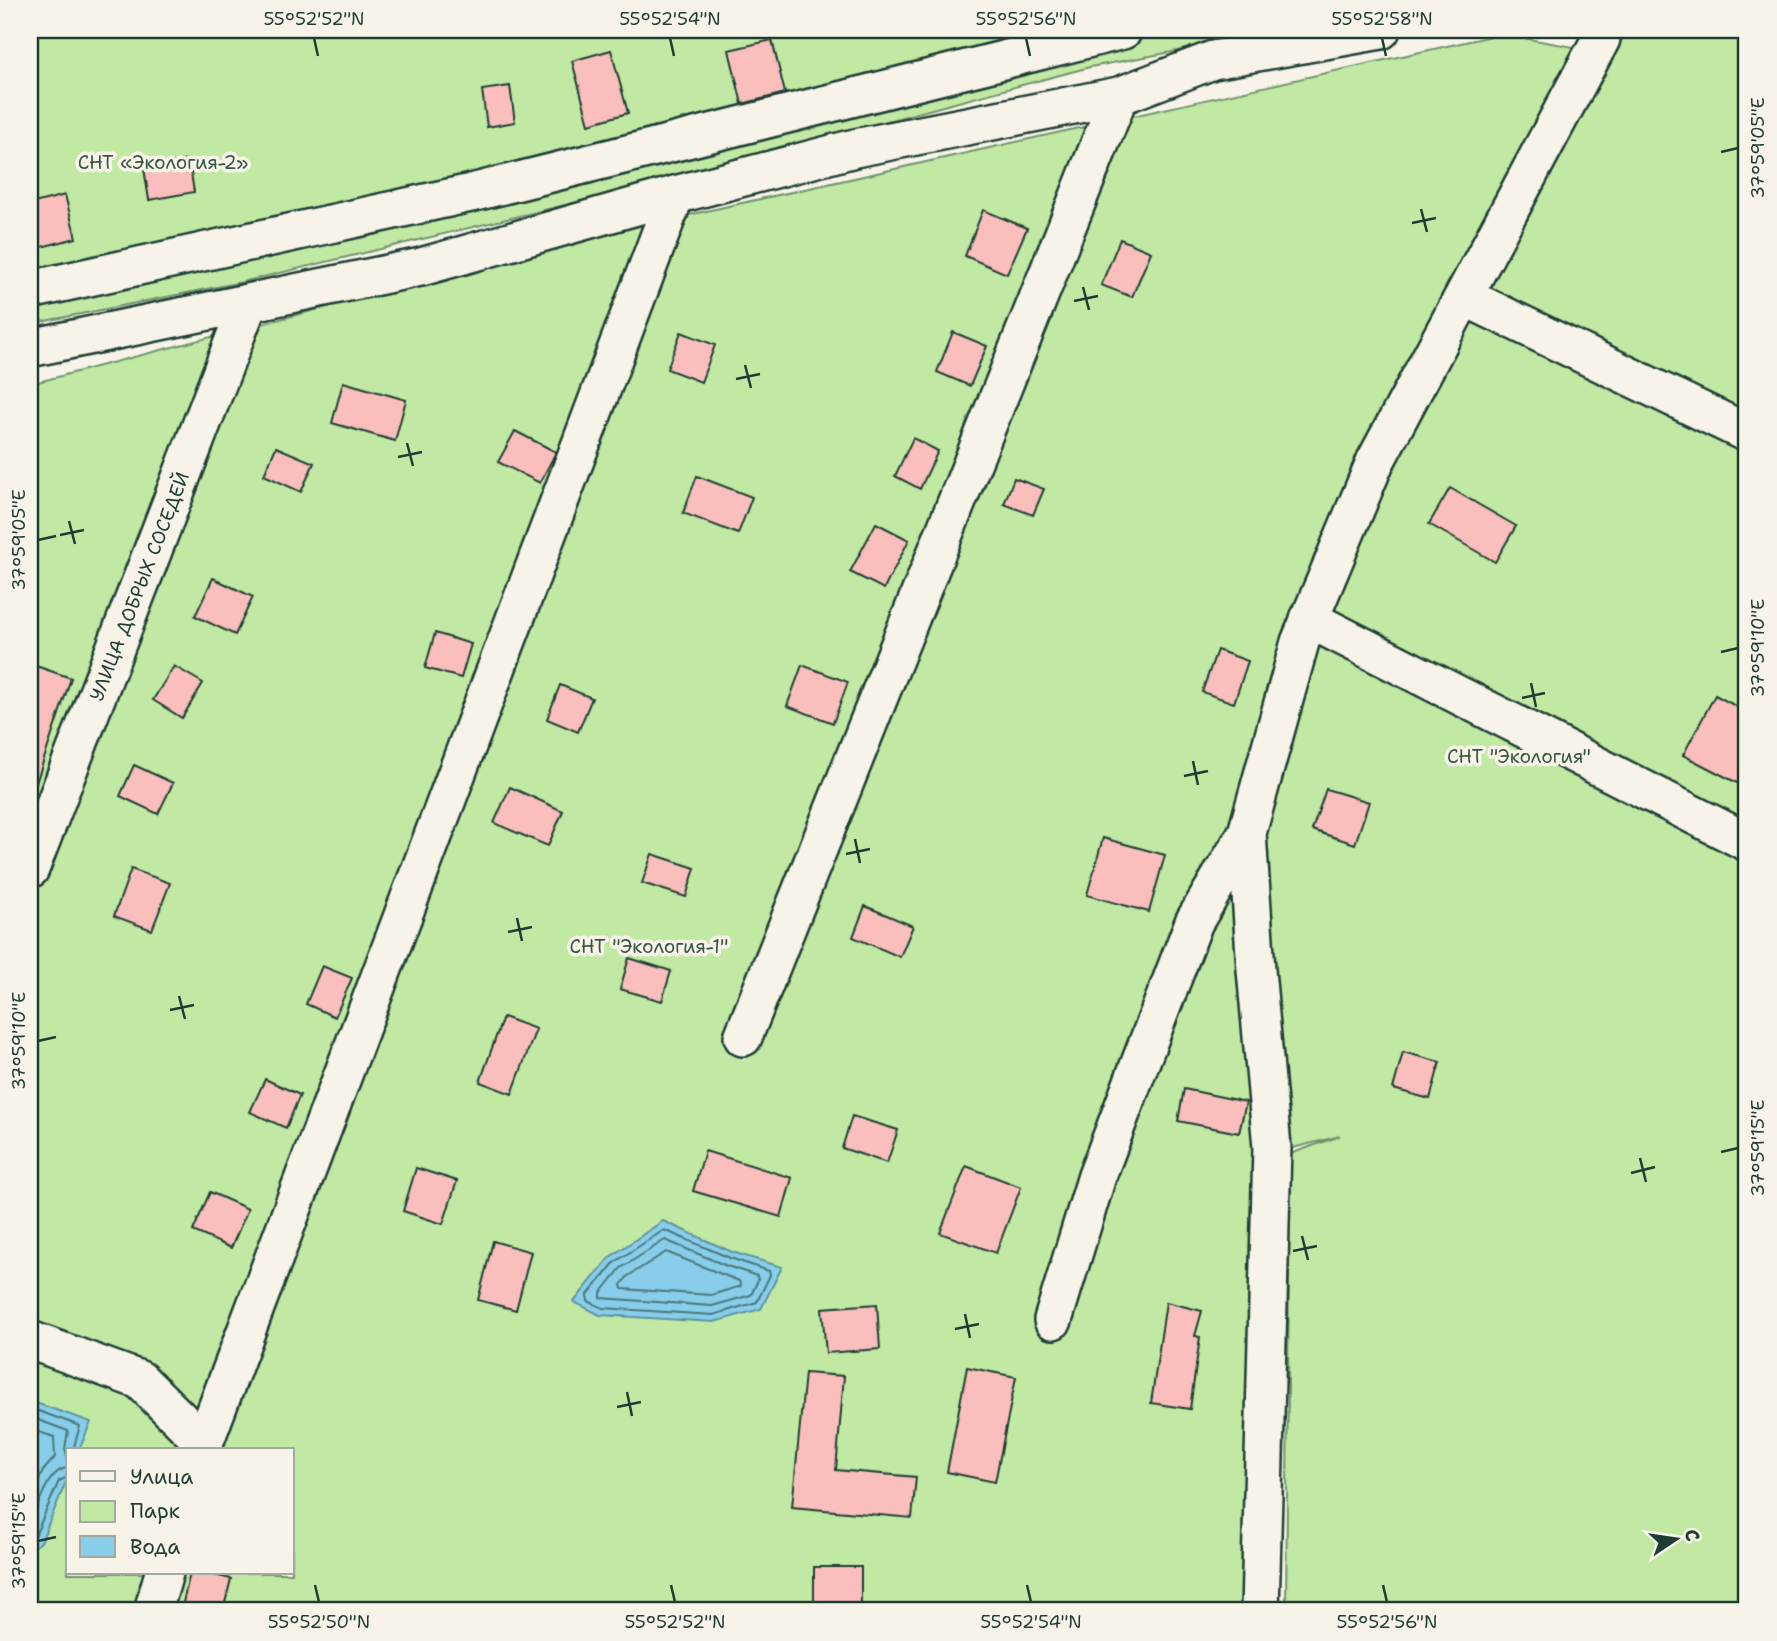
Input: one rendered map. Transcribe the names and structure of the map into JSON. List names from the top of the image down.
{
  "streets": {
    "street": ["УЛИЦА ДОБРЫХ СОСЕДЕЙ"]
  },
  "parks": ["СНТ «Экология-2»", "СНТ \"Экология\"", "СНТ \"Экология-1\""],
  "legend": ["Улица", "Парк", "Вода"],
  "north": "right",
  "coordinates": [
    "55°52'52\"N",
    "55°52'54\"N",
    "55°52'56\"N",
    "55°52'58\"N",
    "37°59'05\"E",
    "37°59'10\"E",
    "37°59'15\"E",
    "55°52'50\"N"
  ]
}
